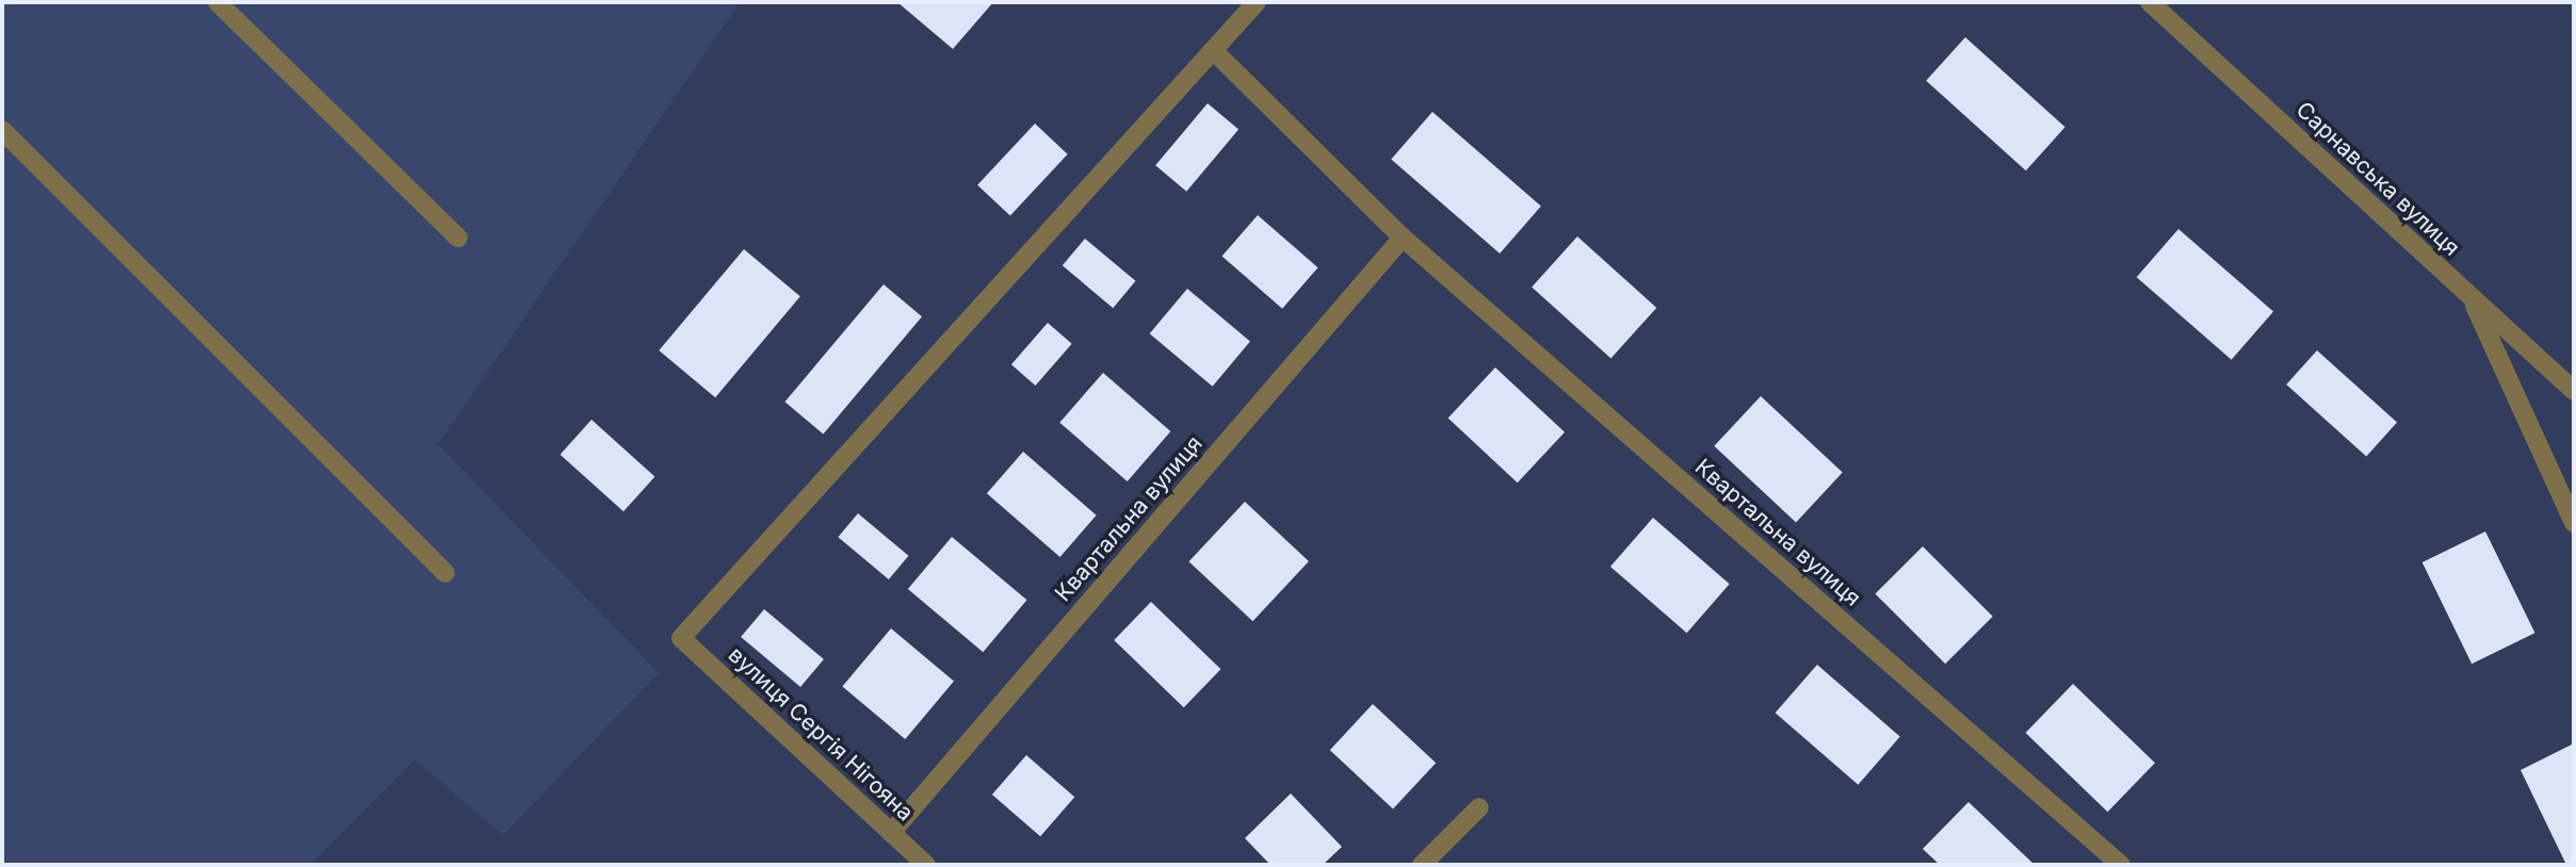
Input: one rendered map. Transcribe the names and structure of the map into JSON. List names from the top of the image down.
{
  "streets": {
    "street": ["Сарнавська вулиця", "Квартальна вулиця", "вулиця Сергія Нігояна"]
  },
  "crossings": [
    ["Квартальна вулиця", "вулиця Сергія Нігояна"]
  ]
}
